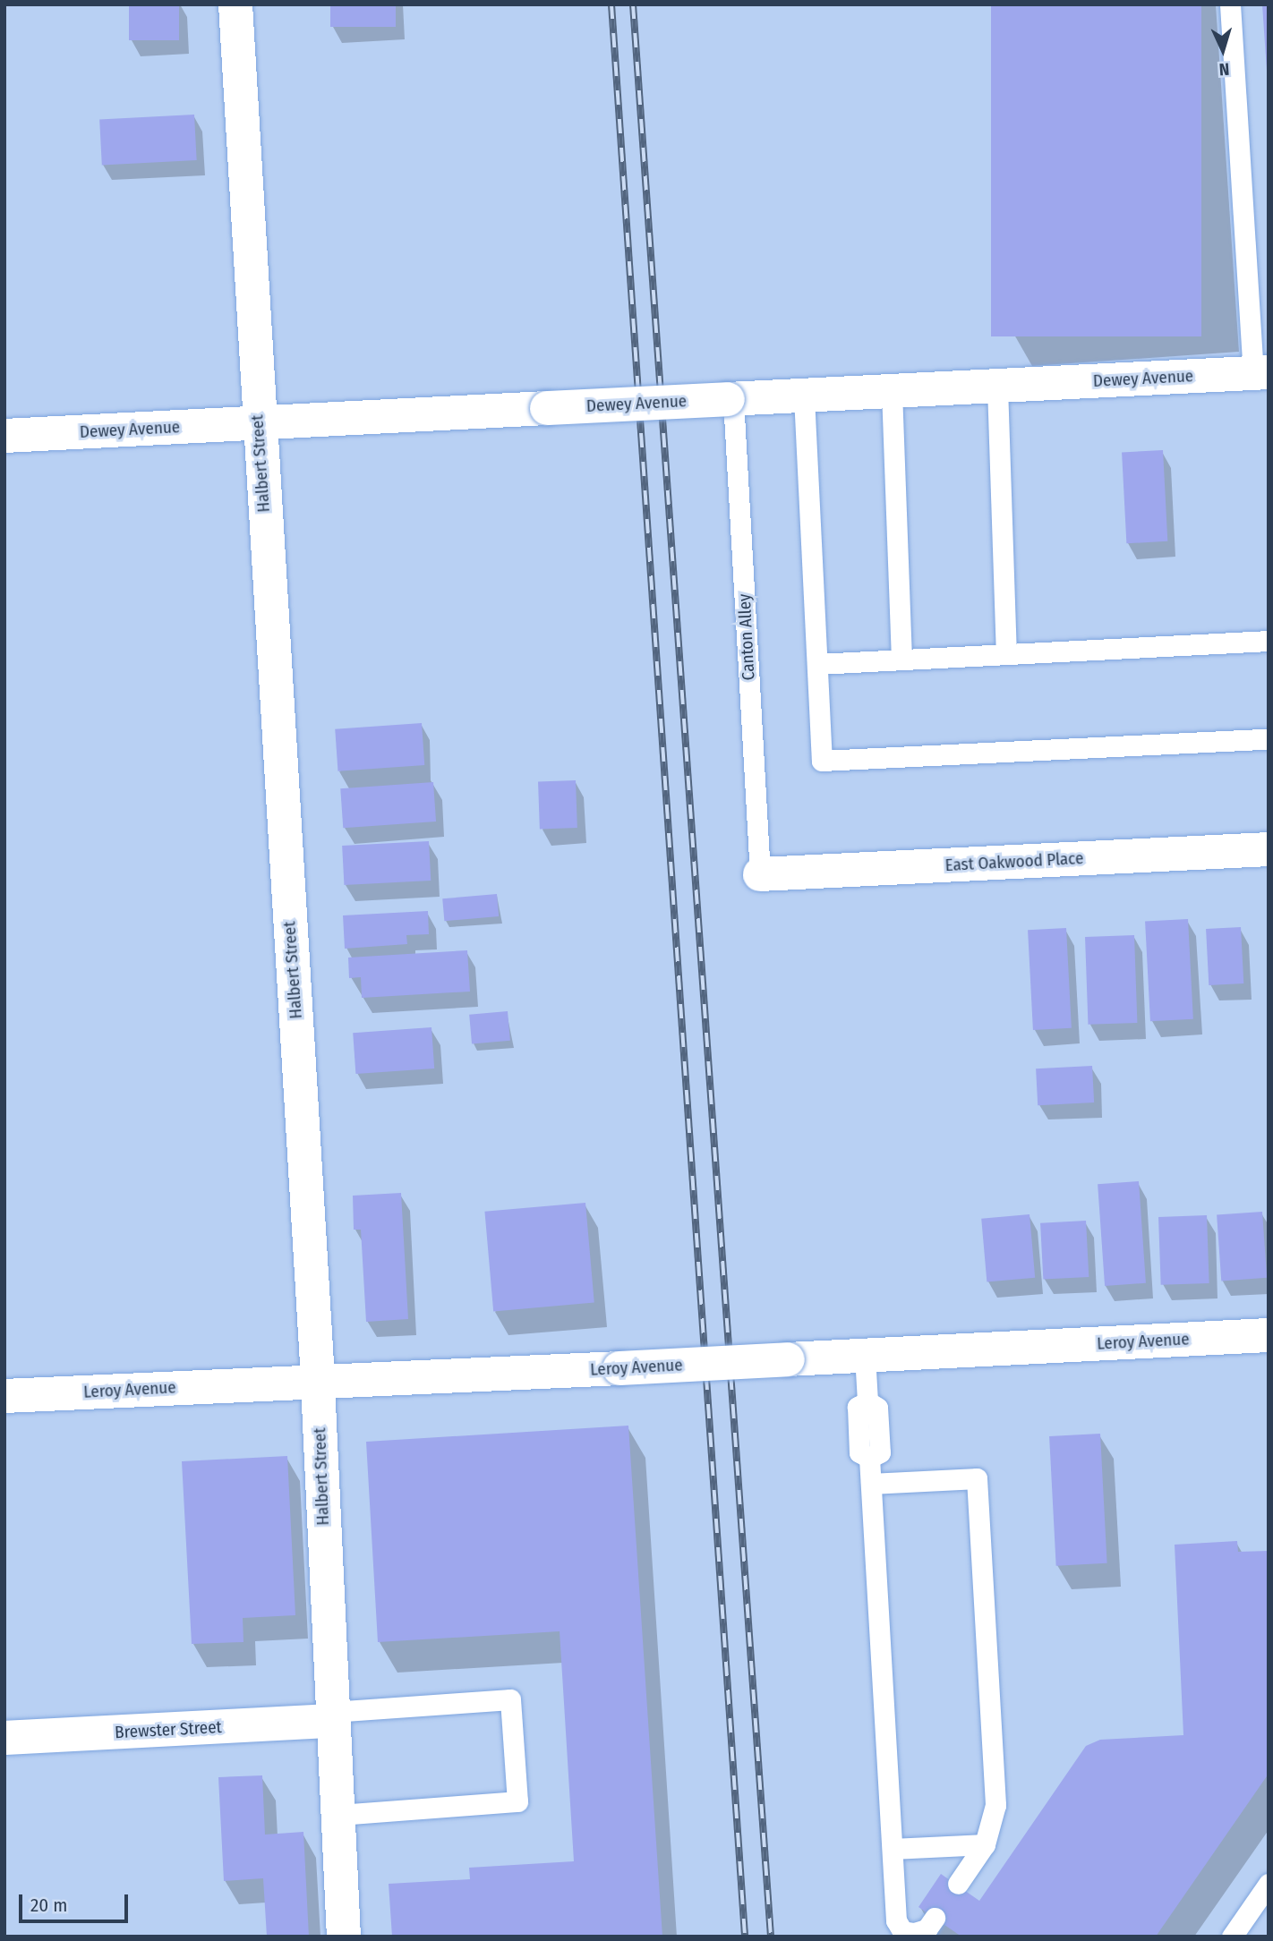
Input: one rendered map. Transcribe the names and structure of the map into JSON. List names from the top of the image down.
{
  "streets": {
    "street": [
      "Dewey Avenue",
      "Halbert Street",
      "East Oakwood Place",
      "Leroy Avenue",
      "Brewster Street"
    ],
    "lane": ["Canton Alley"]
  },
  "crossings": [
    ["Dewey Avenue", "Halbert Street"],
    ["Dewey Avenue", "Canton Alley"],
    ["Halbert Street", "Leroy Avenue"],
    ["Halbert Street", "Brewster Street"],
    ["Canton Alley", "East Oakwood Place"]
  ],
  "scale_bar": "20 m",
  "north": "bottom"
}
